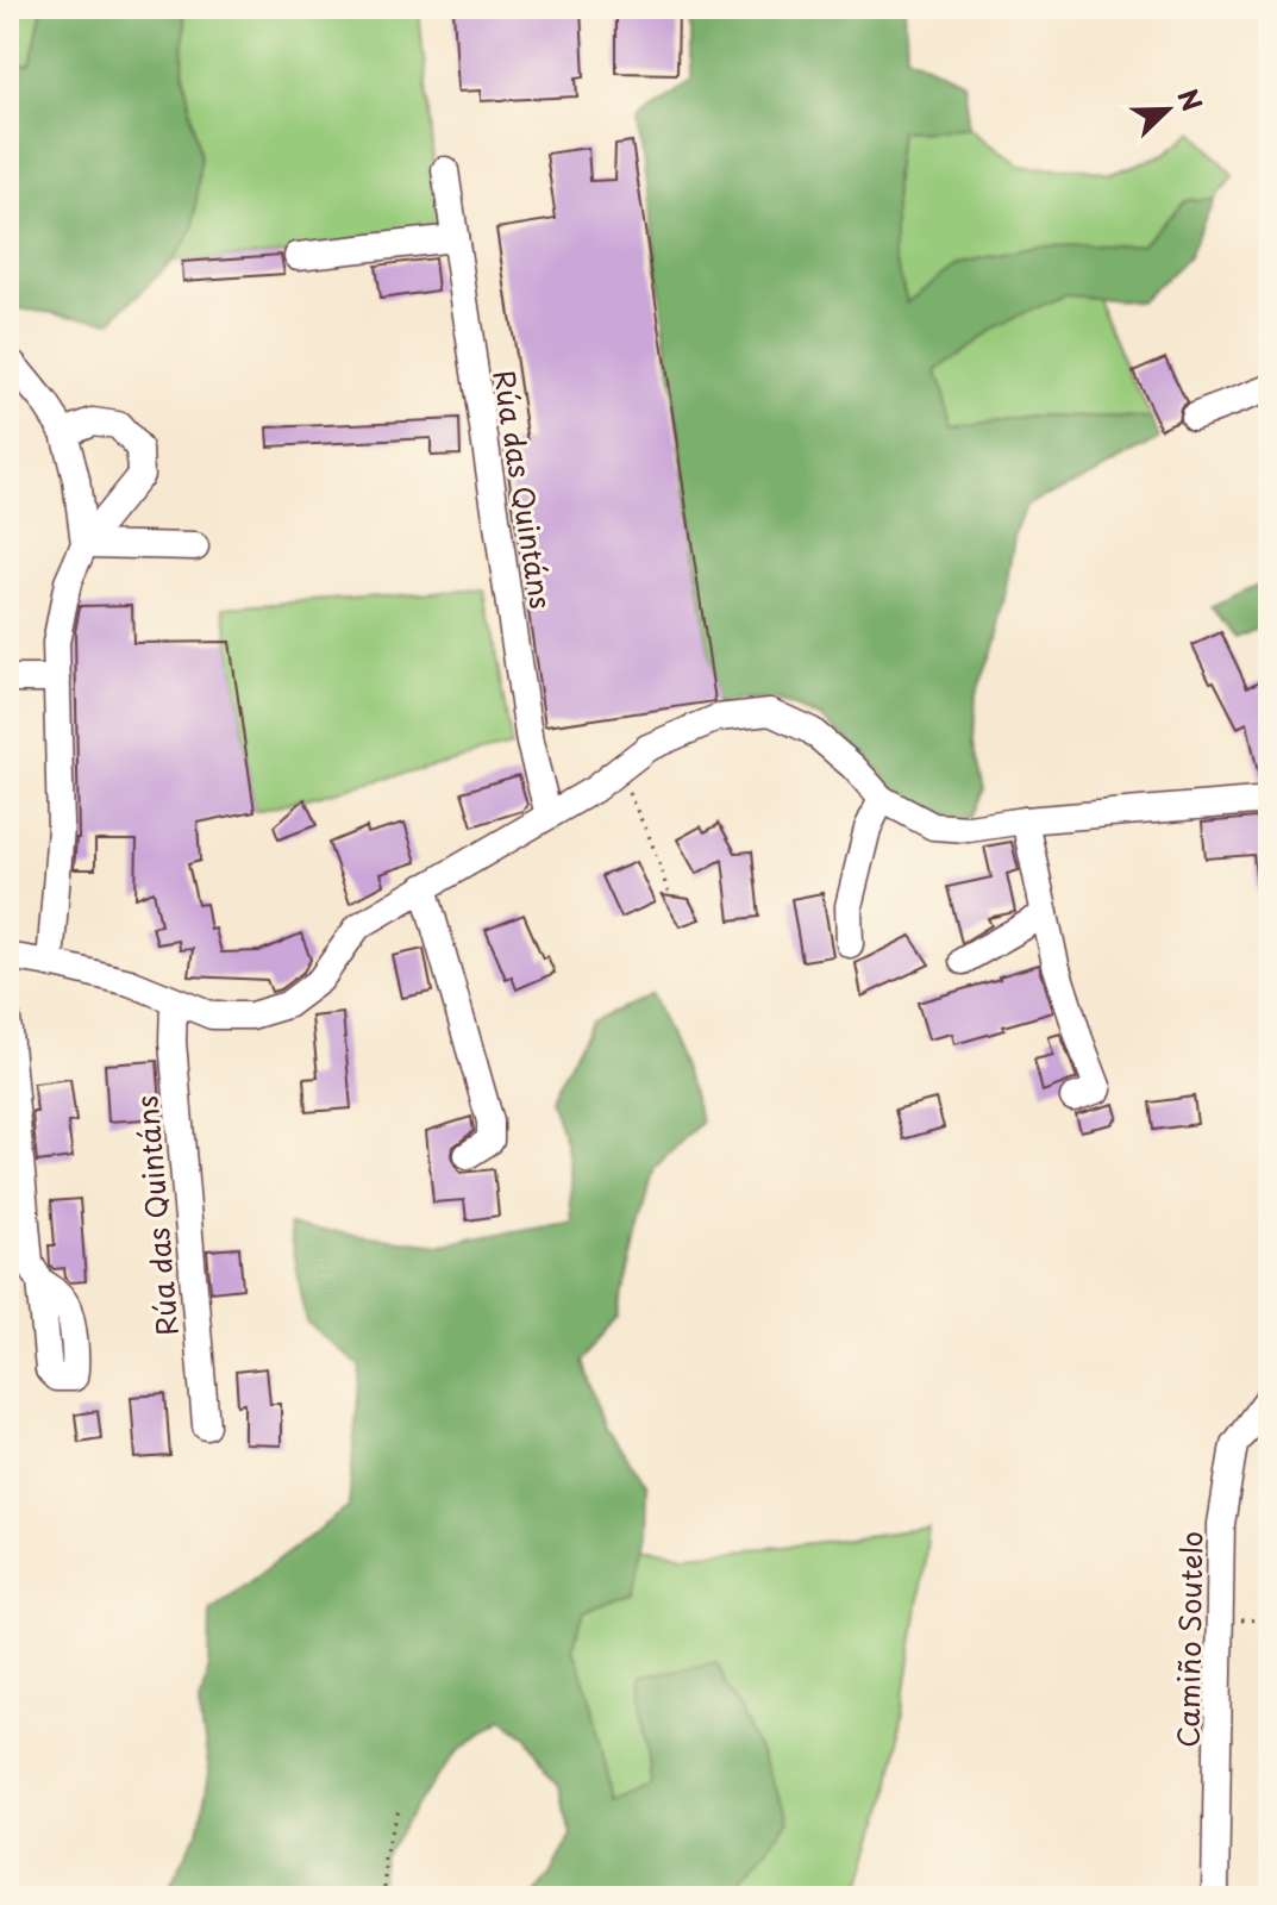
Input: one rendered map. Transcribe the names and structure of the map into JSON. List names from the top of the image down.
{
  "streets": {
    "street": ["Rúa das Quintáns", "Camiño Soutelo"]
  },
  "north": "top right"
}
